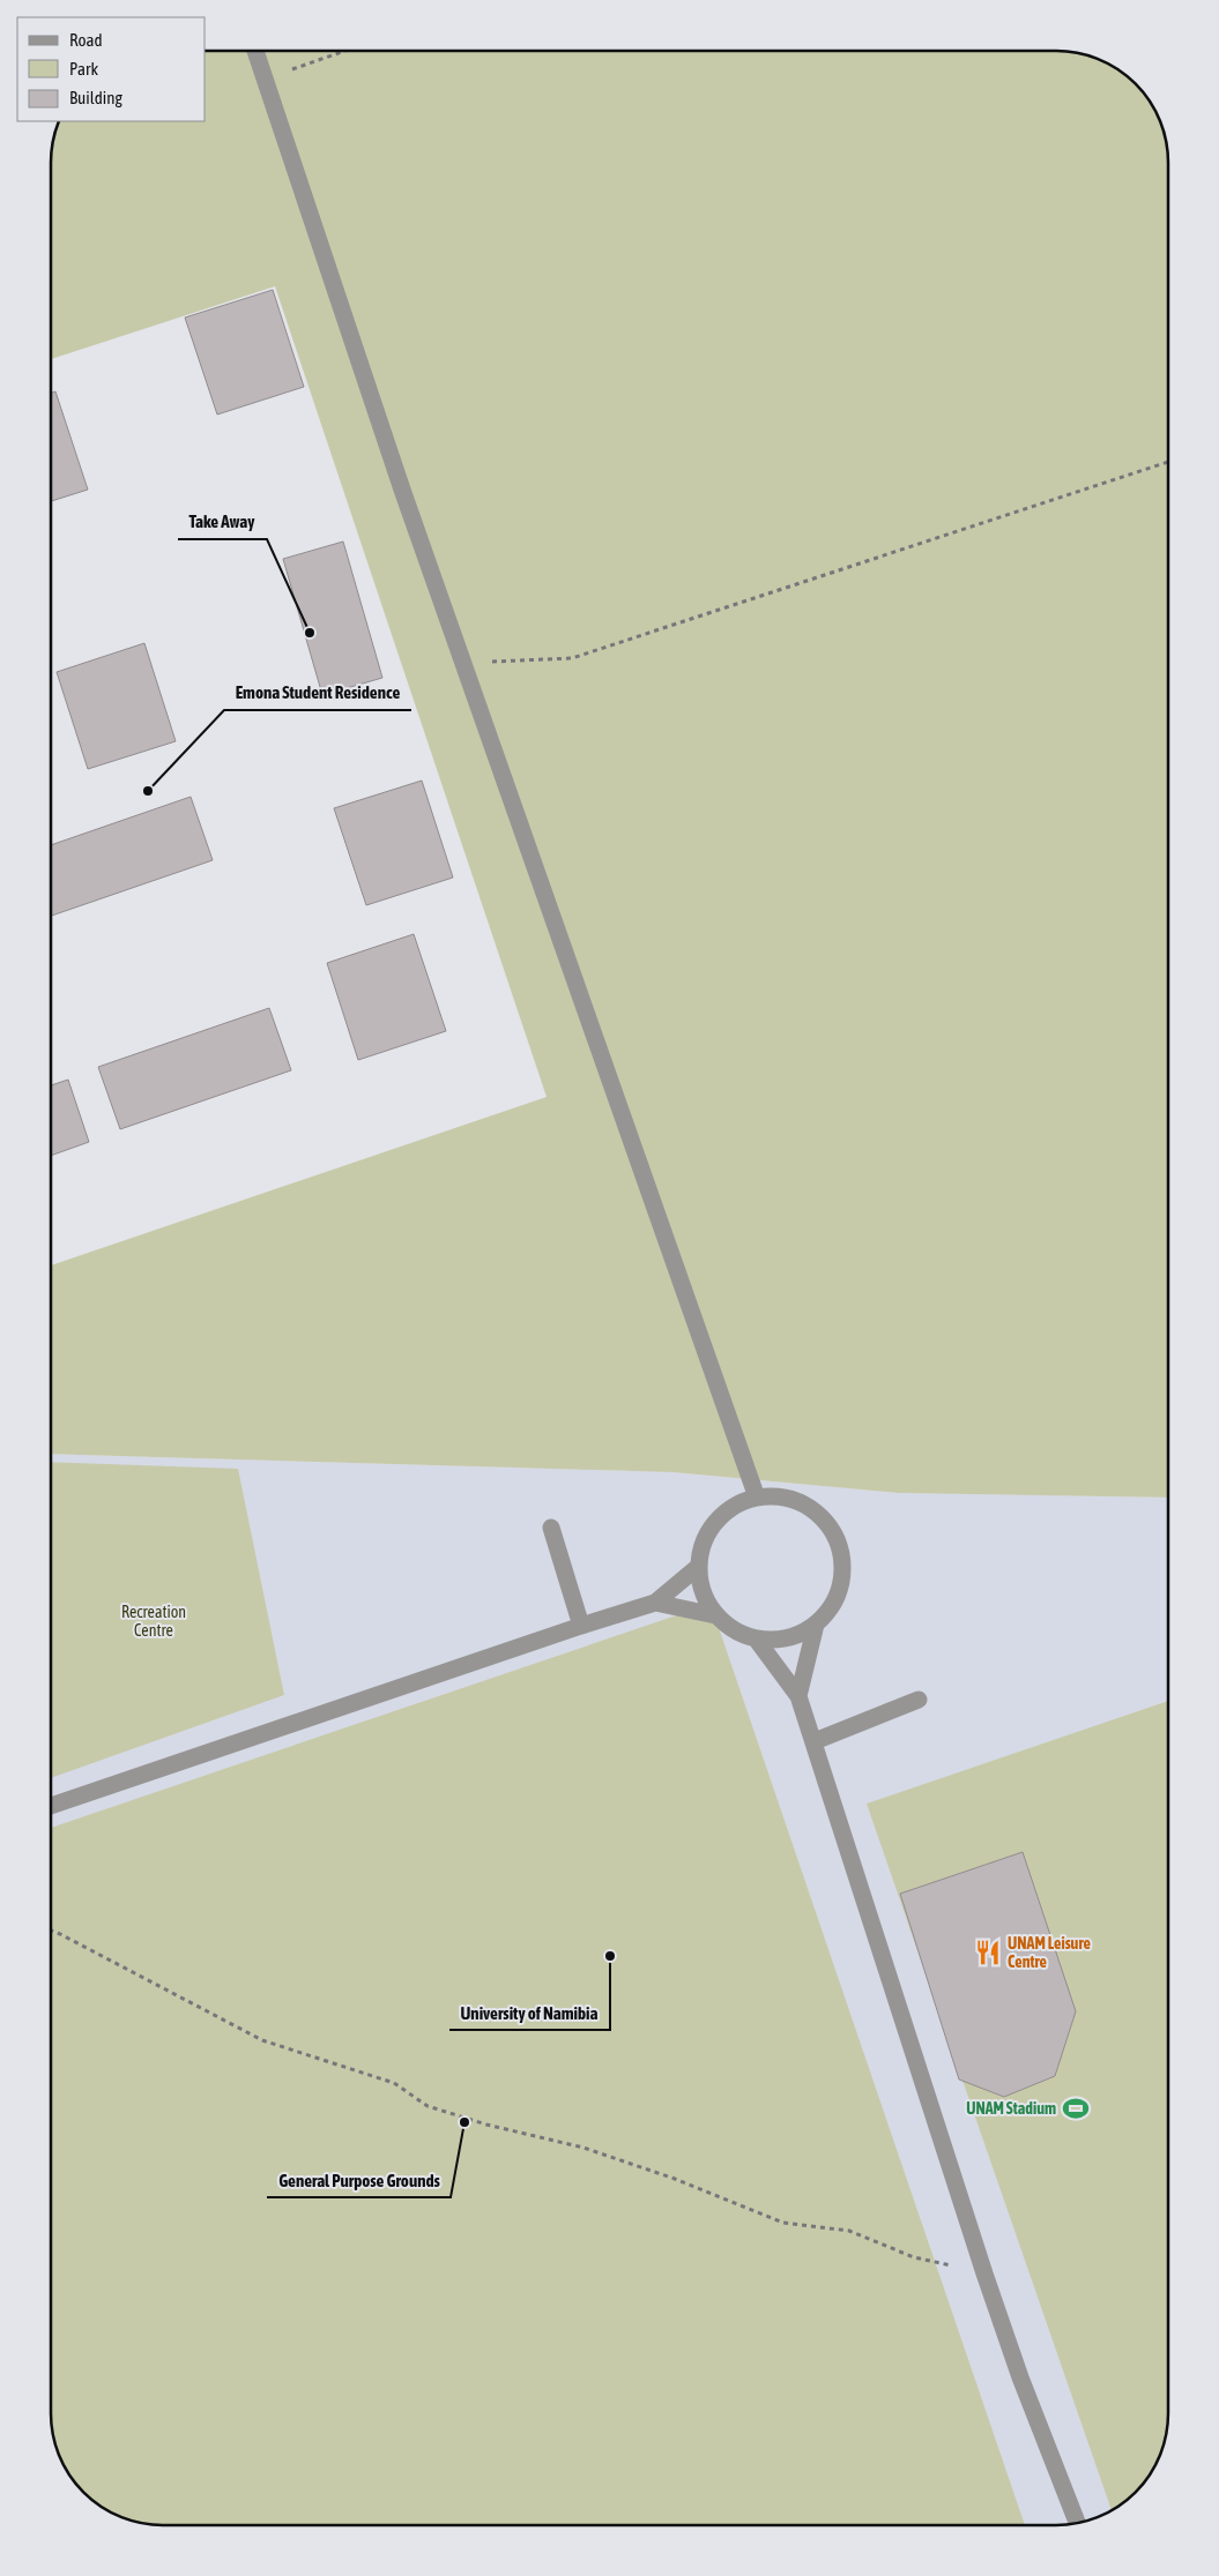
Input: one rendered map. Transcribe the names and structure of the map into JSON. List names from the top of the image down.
{
  "parks": ["Recreation Centre"],
  "places": {
    "other": [
      "Take Away",
      "Emona Student Residence",
      "University of Namibia",
      "General Purpose Grounds"
    ],
    "restaurant": ["UNAM Leisure Centre"],
    "sports": ["UNAM Stadium"]
  },
  "legend": ["Road", "Park", "Building"]
}
